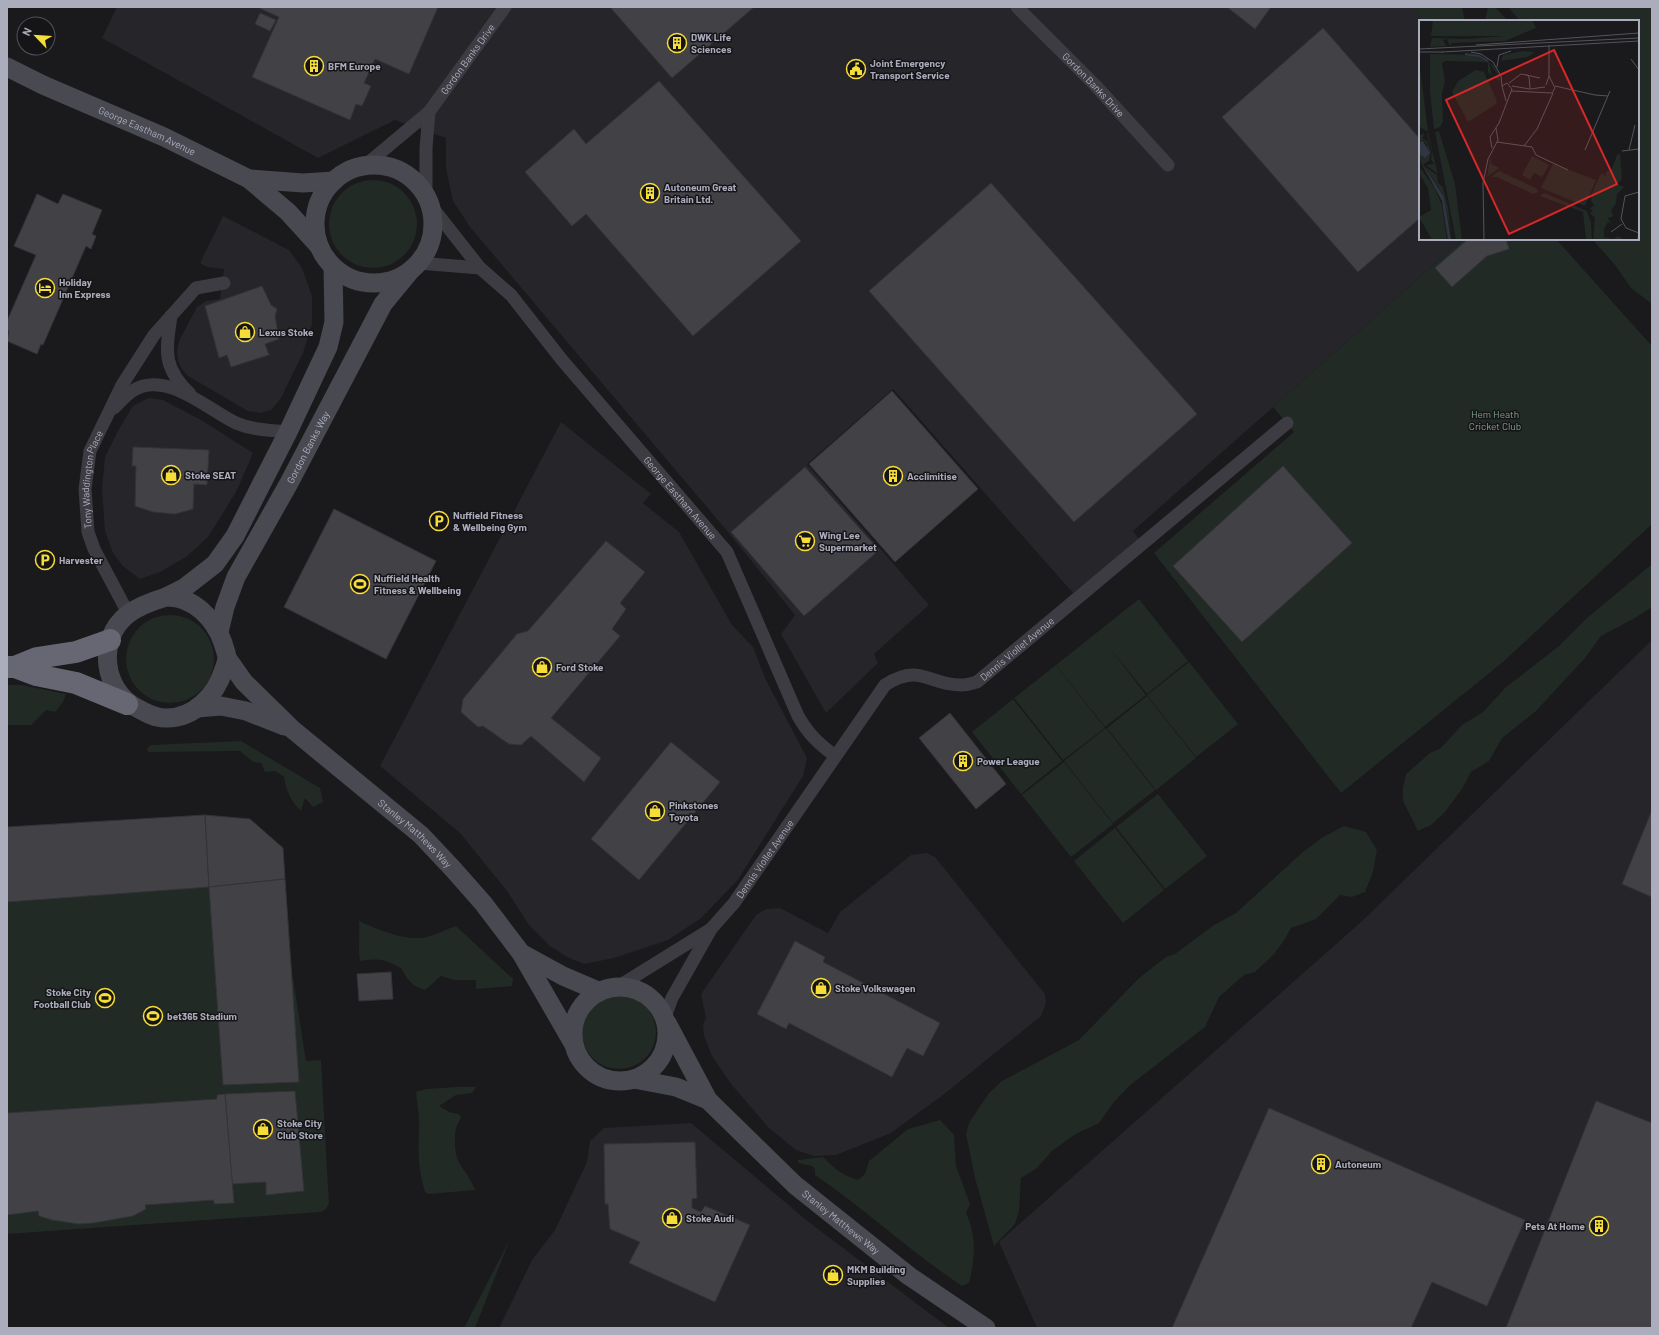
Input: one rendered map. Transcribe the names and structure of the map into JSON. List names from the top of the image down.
{
  "streets": {
    "main road": ["George Eastham Avenue", "Gordon Banks Way", "Stanley Matthews Way"],
    "street": ["Gordon Banks Drive", "Tony Waddington Place", "Dennis Viollet Avenue"]
  },
  "crossings": [
    ["Gordon Banks Drive", "George Eastham Avenue"],
    ["Gordon Banks Drive", "Gordon Banks Way"],
    ["George Eastham Avenue", "Gordon Banks Way"],
    ["George Eastham Avenue", "Dennis Viollet Avenue"],
    ["Gordon Banks Way", "Tony Waddington Place"],
    ["Gordon Banks Way", "Stanley Matthews Way"],
    ["Tony Waddington Place", "Stanley Matthews Way"],
    ["Dennis Viollet Avenue", "Stanley Matthews Way"]
  ],
  "parks": ["Hem Heath Cricket Club"],
  "places": {
    "building": [
      "DWK Life Sciences",
      "BFM Europe",
      "Autoneum Great Britain Ltd.",
      "Acclimitise",
      "Power League",
      "Autoneum",
      "Pets At Home"
    ],
    "public building": ["Joint Emergency Transport Service"],
    "hotel": ["Holiday Inn Express"],
    "shop": [
      "Lexus Stoke",
      "Stoke SEAT",
      "Ford Stoke",
      "Pinkstones Toyota",
      "Stoke Volkswagen",
      "Stoke City Club Store",
      "Stoke Audi",
      "MKM Building Supplies"
    ],
    "parking": ["Nuffield Fitness & Wellbeing Gym", "Harvester"],
    "supermarket": ["Wing Lee Supermarket"],
    "sports": ["Nuffield Health Fitness & Wellbeing", "Stoke City Football Club", "bet365 Stadium"]
  },
  "north": "top left"
}
